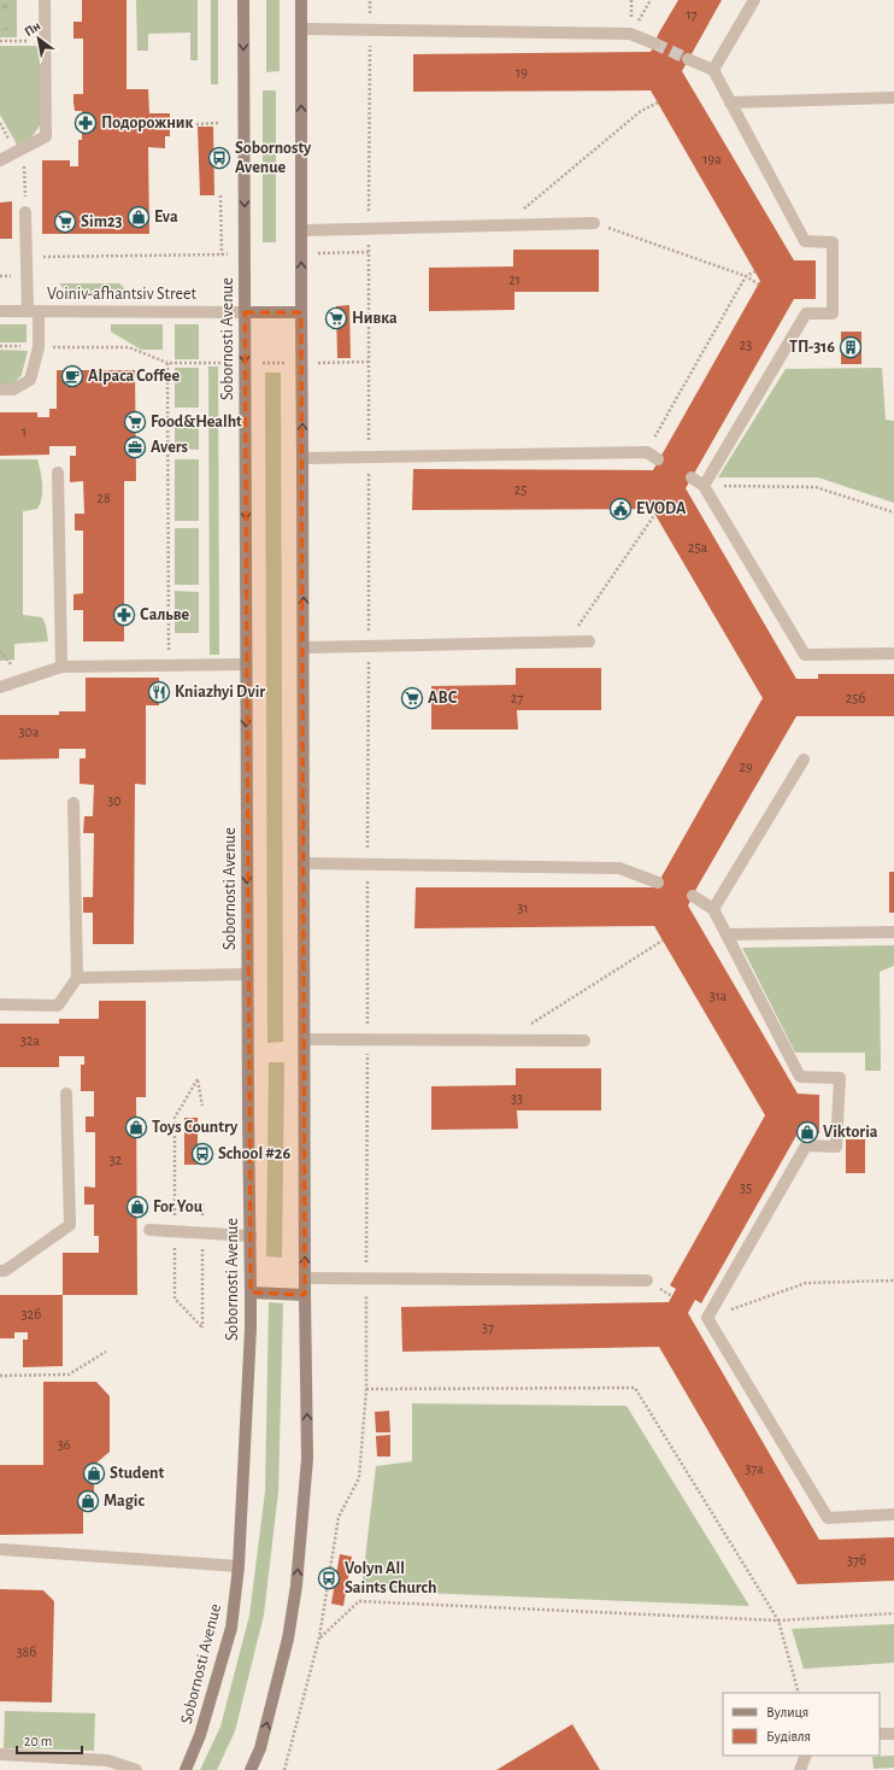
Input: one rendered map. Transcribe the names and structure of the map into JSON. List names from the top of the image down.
{
  "streets": {
    "main road": ["Sobornosti Avenue"],
    "street": ["Voiniv-afhantsiv Street"]
  },
  "crossings": [
    ["Voiniv-afhantsiv Street", "Sobornosti Avenue"]
  ],
  "places": {
    "pharmacy": ["Подорожник", "Сальве"],
    "bus stop": ["Sobornosty Avenue", "School #26", "Volyn All Saints Church"],
    "shop": [
      "Eva",
      "Toys Country",
      "Viktoria",
      "For You",
      "Student",
      "Magic"
    ],
    "supermarket": [
      "Sim23",
      "Нивка",
      "Food&Healht",
      "АВС"
    ],
    "building": ["ТП-316"],
    "cafe": ["Alpaca Coffee"],
    "office": ["Avers"],
    "public building": ["EVODA"],
    "restaurant": ["Kniazhyi Dvir"]
  },
  "house_numbers": [
    "17",
    "19",
    "19а",
    "21",
    "23",
    "1",
    "25",
    "28",
    "25а",
    "27",
    "25б",
    "30а",
    "29",
    "30",
    "31",
    "31а",
    "32а",
    "33",
    "32",
    "35",
    "32б",
    "37",
    "36",
    "37а",
    "37б",
    "38б"
  ],
  "legend": ["Вулиця", "Будівля"],
  "scale_bar": "20 m",
  "north": "top left"
}
